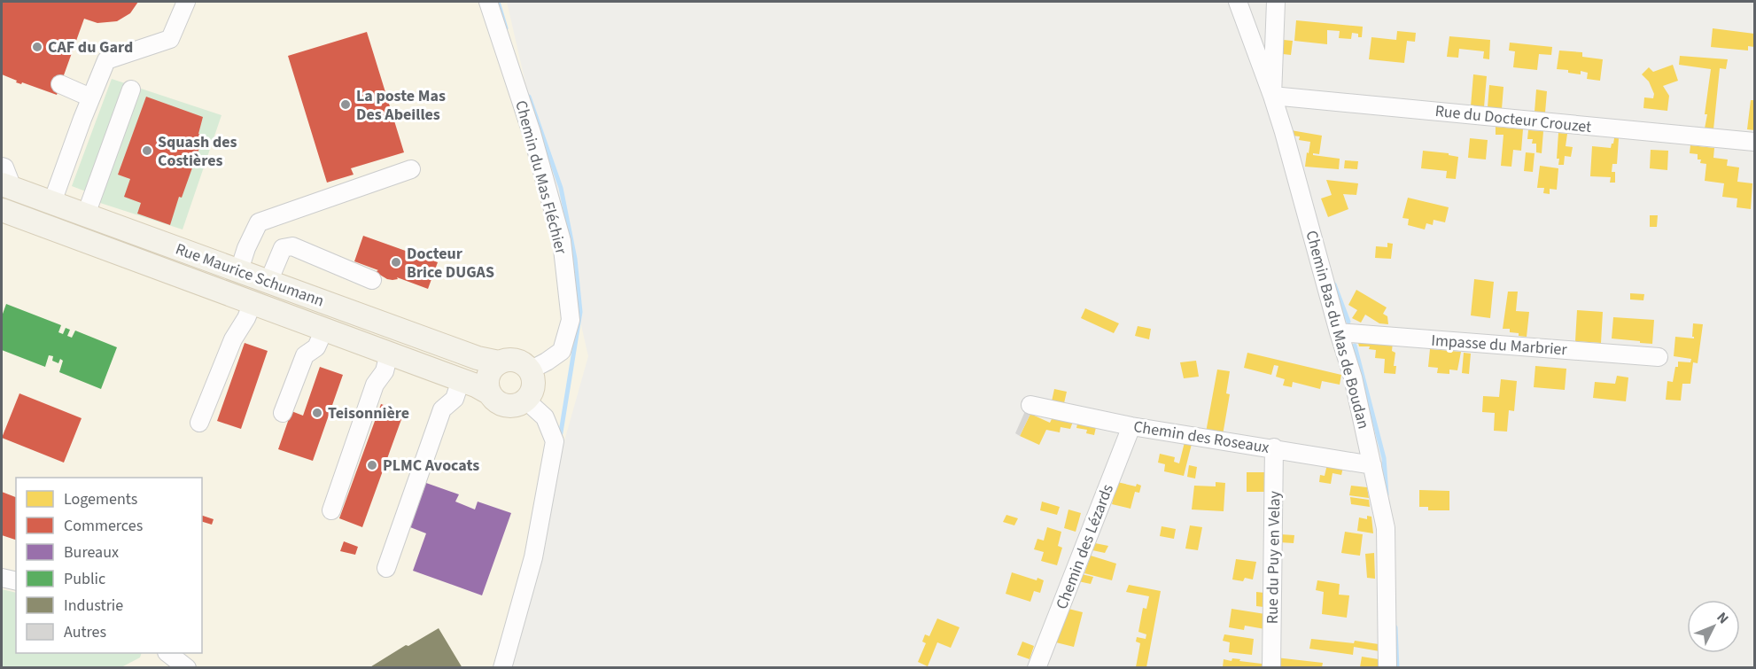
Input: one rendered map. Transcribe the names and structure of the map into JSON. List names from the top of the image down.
{
  "streets": {
    "main road": ["Rue Maurice Schumann"],
    "street": [
      "Rue du Docteur Crouzet",
      "Chemin du Mas Fléchier",
      "Chemin Bas du Mas de Boudan",
      "Impasse du Marbrier",
      "Chemin des Roseaux",
      "Chemin des Lézards",
      "Rue du Puy en Velay"
    ]
  },
  "crossings": [
    ["Rue du Docteur Crouzet", "Chemin Bas du Mas de Boudan"],
    ["Chemin du Mas Fléchier", "Rue Maurice Schumann"],
    ["Chemin Bas du Mas de Boudan", "Impasse du Marbrier"],
    ["Chemin Bas du Mas de Boudan", "Chemin des Roseaux"],
    ["Chemin des Roseaux", "Chemin des Lézards"],
    ["Chemin des Roseaux", "Rue du Puy en Velay"]
  ],
  "places": [
    "CAF du Gard",
    "La poste Mas Des Abeilles",
    "Squash des Costières",
    "Docteur Brice DUGAS",
    "Teisonnière",
    "PLMC Avocats"
  ],
  "legend": [
    "Logements",
    "Commerces",
    "Bureaux",
    "Public",
    "Industrie",
    "Autres"
  ],
  "north": "top right"
}
